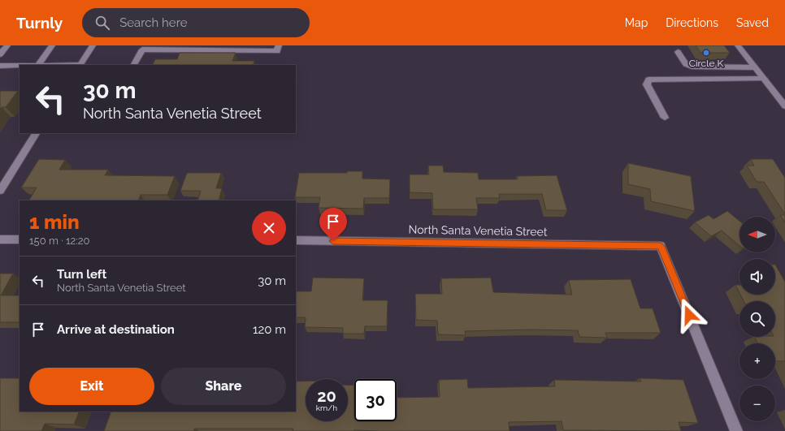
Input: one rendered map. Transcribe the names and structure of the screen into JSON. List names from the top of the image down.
{
  "streets": {
    "street": ["North Santa Venetia Street"]
  },
  "places": ["Circle K"],
  "north": "left",
  "page": {
    "header": "Turnly",
    "search": "Search here",
    "nav": ["Map", "Directions", "Saved"],
    "turn": ["30 m", "North Santa Venetia Street"],
    "heading": ["1 min", "150 m · 12:20"],
    "map_buttons": ["+", "−"],
    "list": [
      {
        "name": "Turn left",
        "note": "North Santa Venetia Street",
        "value": "30 m"
      },
      {
        "name": "Arrive at destination",
        "value": "120 m"
      }
    ],
    "buttons": ["Exit", "Share"],
    "speed": "20 km/h",
    "limit": "30"
  }
}
